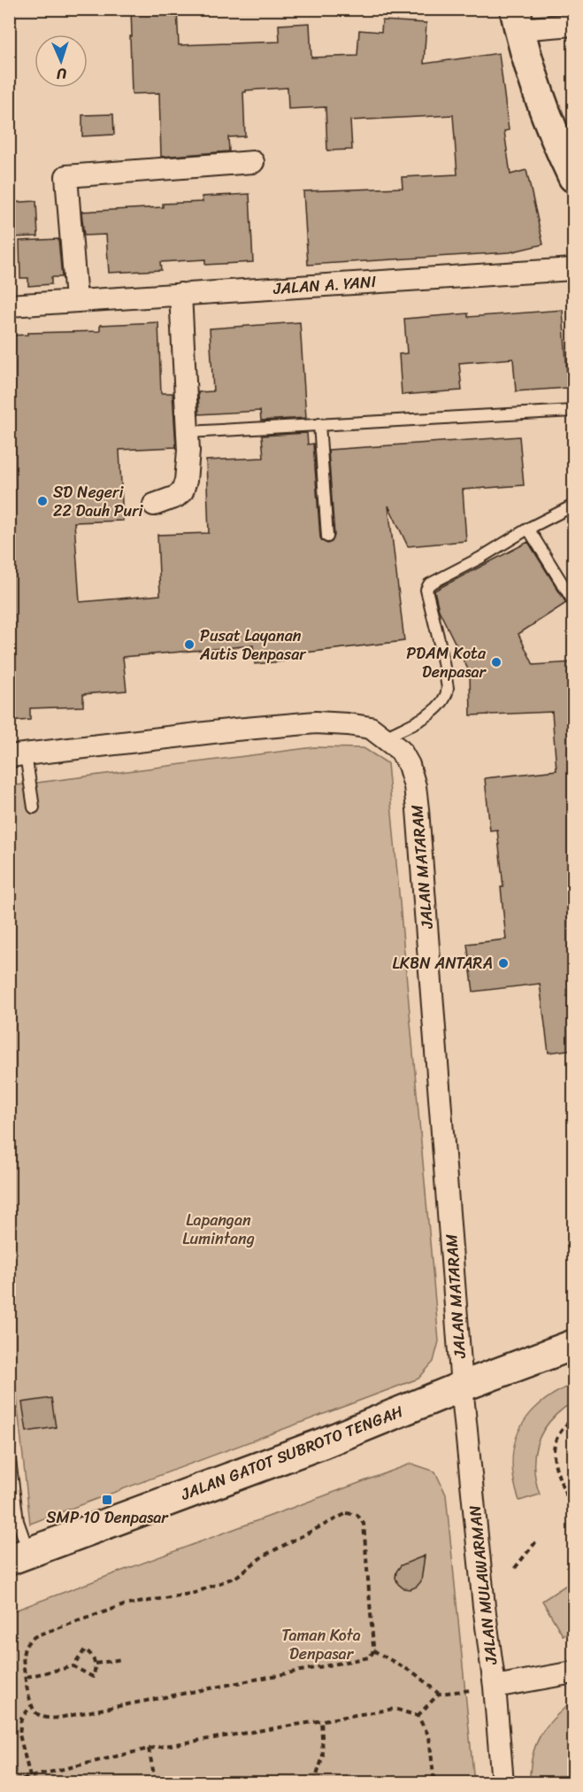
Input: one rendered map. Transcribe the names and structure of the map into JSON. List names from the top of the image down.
{
  "streets": {
    "main road": ["JALAN GATOT SUBROTO TENGAH"],
    "street": ["JALAN A. YANI", "JALAN MATARAM", "JALAN MULAWARMAN"]
  },
  "crossings": [
    ["JALAN MATARAM", "JALAN GATOT SUBROTO TENGAH"],
    ["JALAN MATARAM", "JALAN MULAWARMAN"],
    ["JALAN GATOT SUBROTO TENGAH", "JALAN MULAWARMAN"]
  ],
  "parks": ["Lapangan Lumintang", "Taman Kota Denpasar"],
  "places": {
    "other": [
      "SD Negeri 22 Dauh Puri",
      "Pusat Layanan Autis Denpasar",
      "PDAM Kota Denpasar",
      "LKBN ANTARA"
    ],
    "transit": ["SMP 10 Denpasar"]
  },
  "north": "bottom"
}
